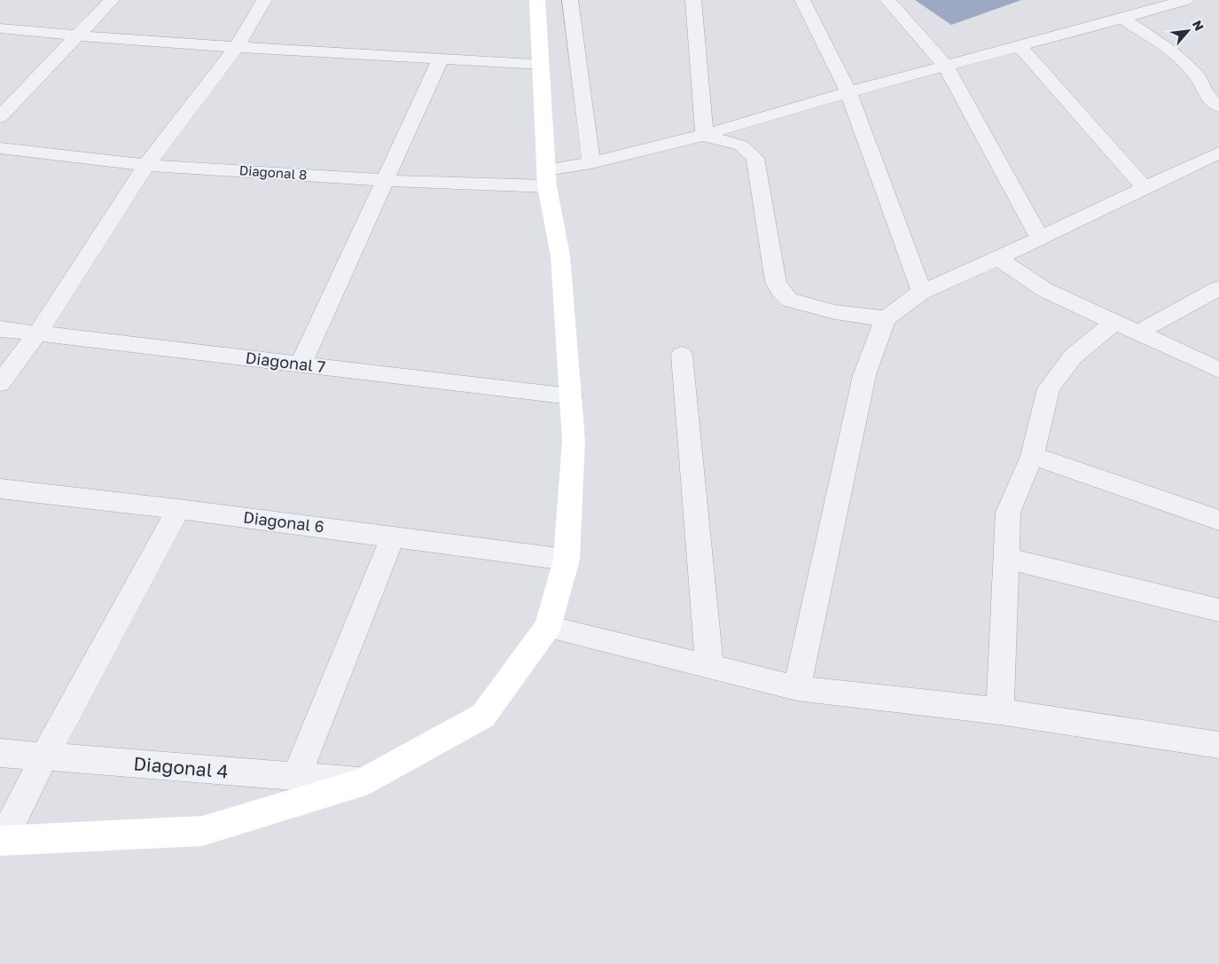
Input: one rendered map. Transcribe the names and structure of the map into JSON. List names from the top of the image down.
{
  "streets": {
    "street": [
      "Diagonal 8",
      "Diagonal 7",
      "Diagonal 6",
      "Diagonal 4"
    ]
  },
  "north": "top right"
}
